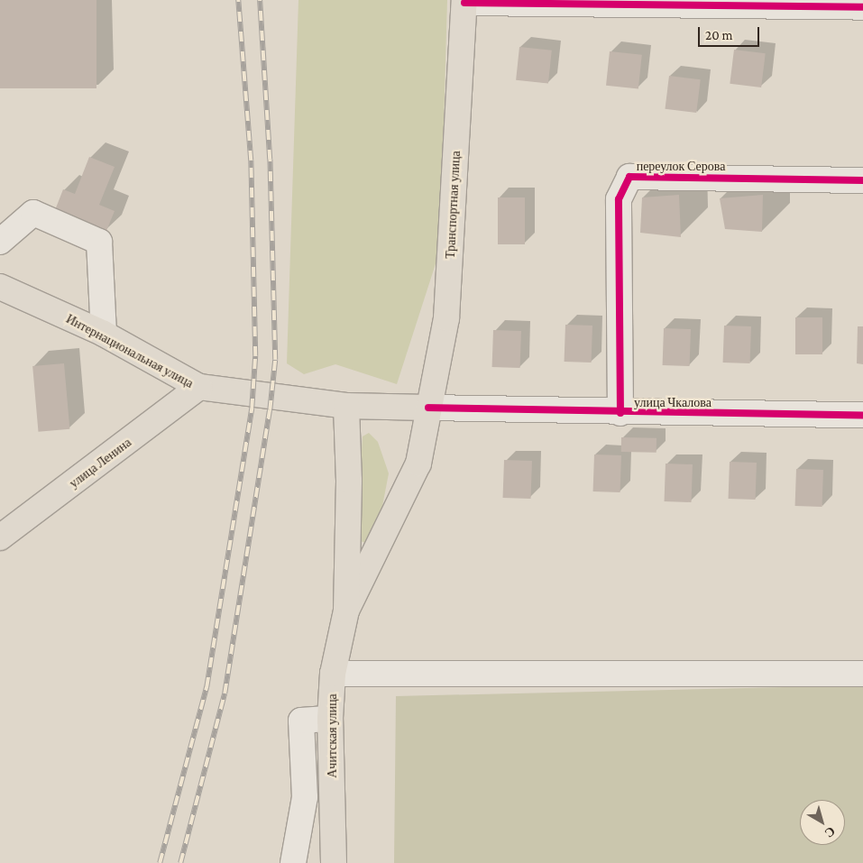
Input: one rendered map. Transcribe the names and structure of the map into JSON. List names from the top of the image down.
{
  "streets": {
    "main road": [
      "Транспортная улица",
      "Интернациональная улица",
      "улица Чкалова",
      "улица Ленина",
      "Ачитская улица"
    ],
    "street": ["переулок Серова"]
  },
  "crossings": [
    ["переулок Серова", "улица Чкалова"],
    ["Транспортная улица", "улица Чкалова"],
    ["Транспортная улица", "Ачитская улица"],
    ["Интернациональная улица", "улица Чкалова"],
    ["Интернациональная улица", "улица Ленина"],
    ["Интернациональная улица", "Ачитская улица"],
    ["улица Чкалова", "Ачитская улица"]
  ],
  "scale_bar": "20 m",
  "north": "bottom right"
}
